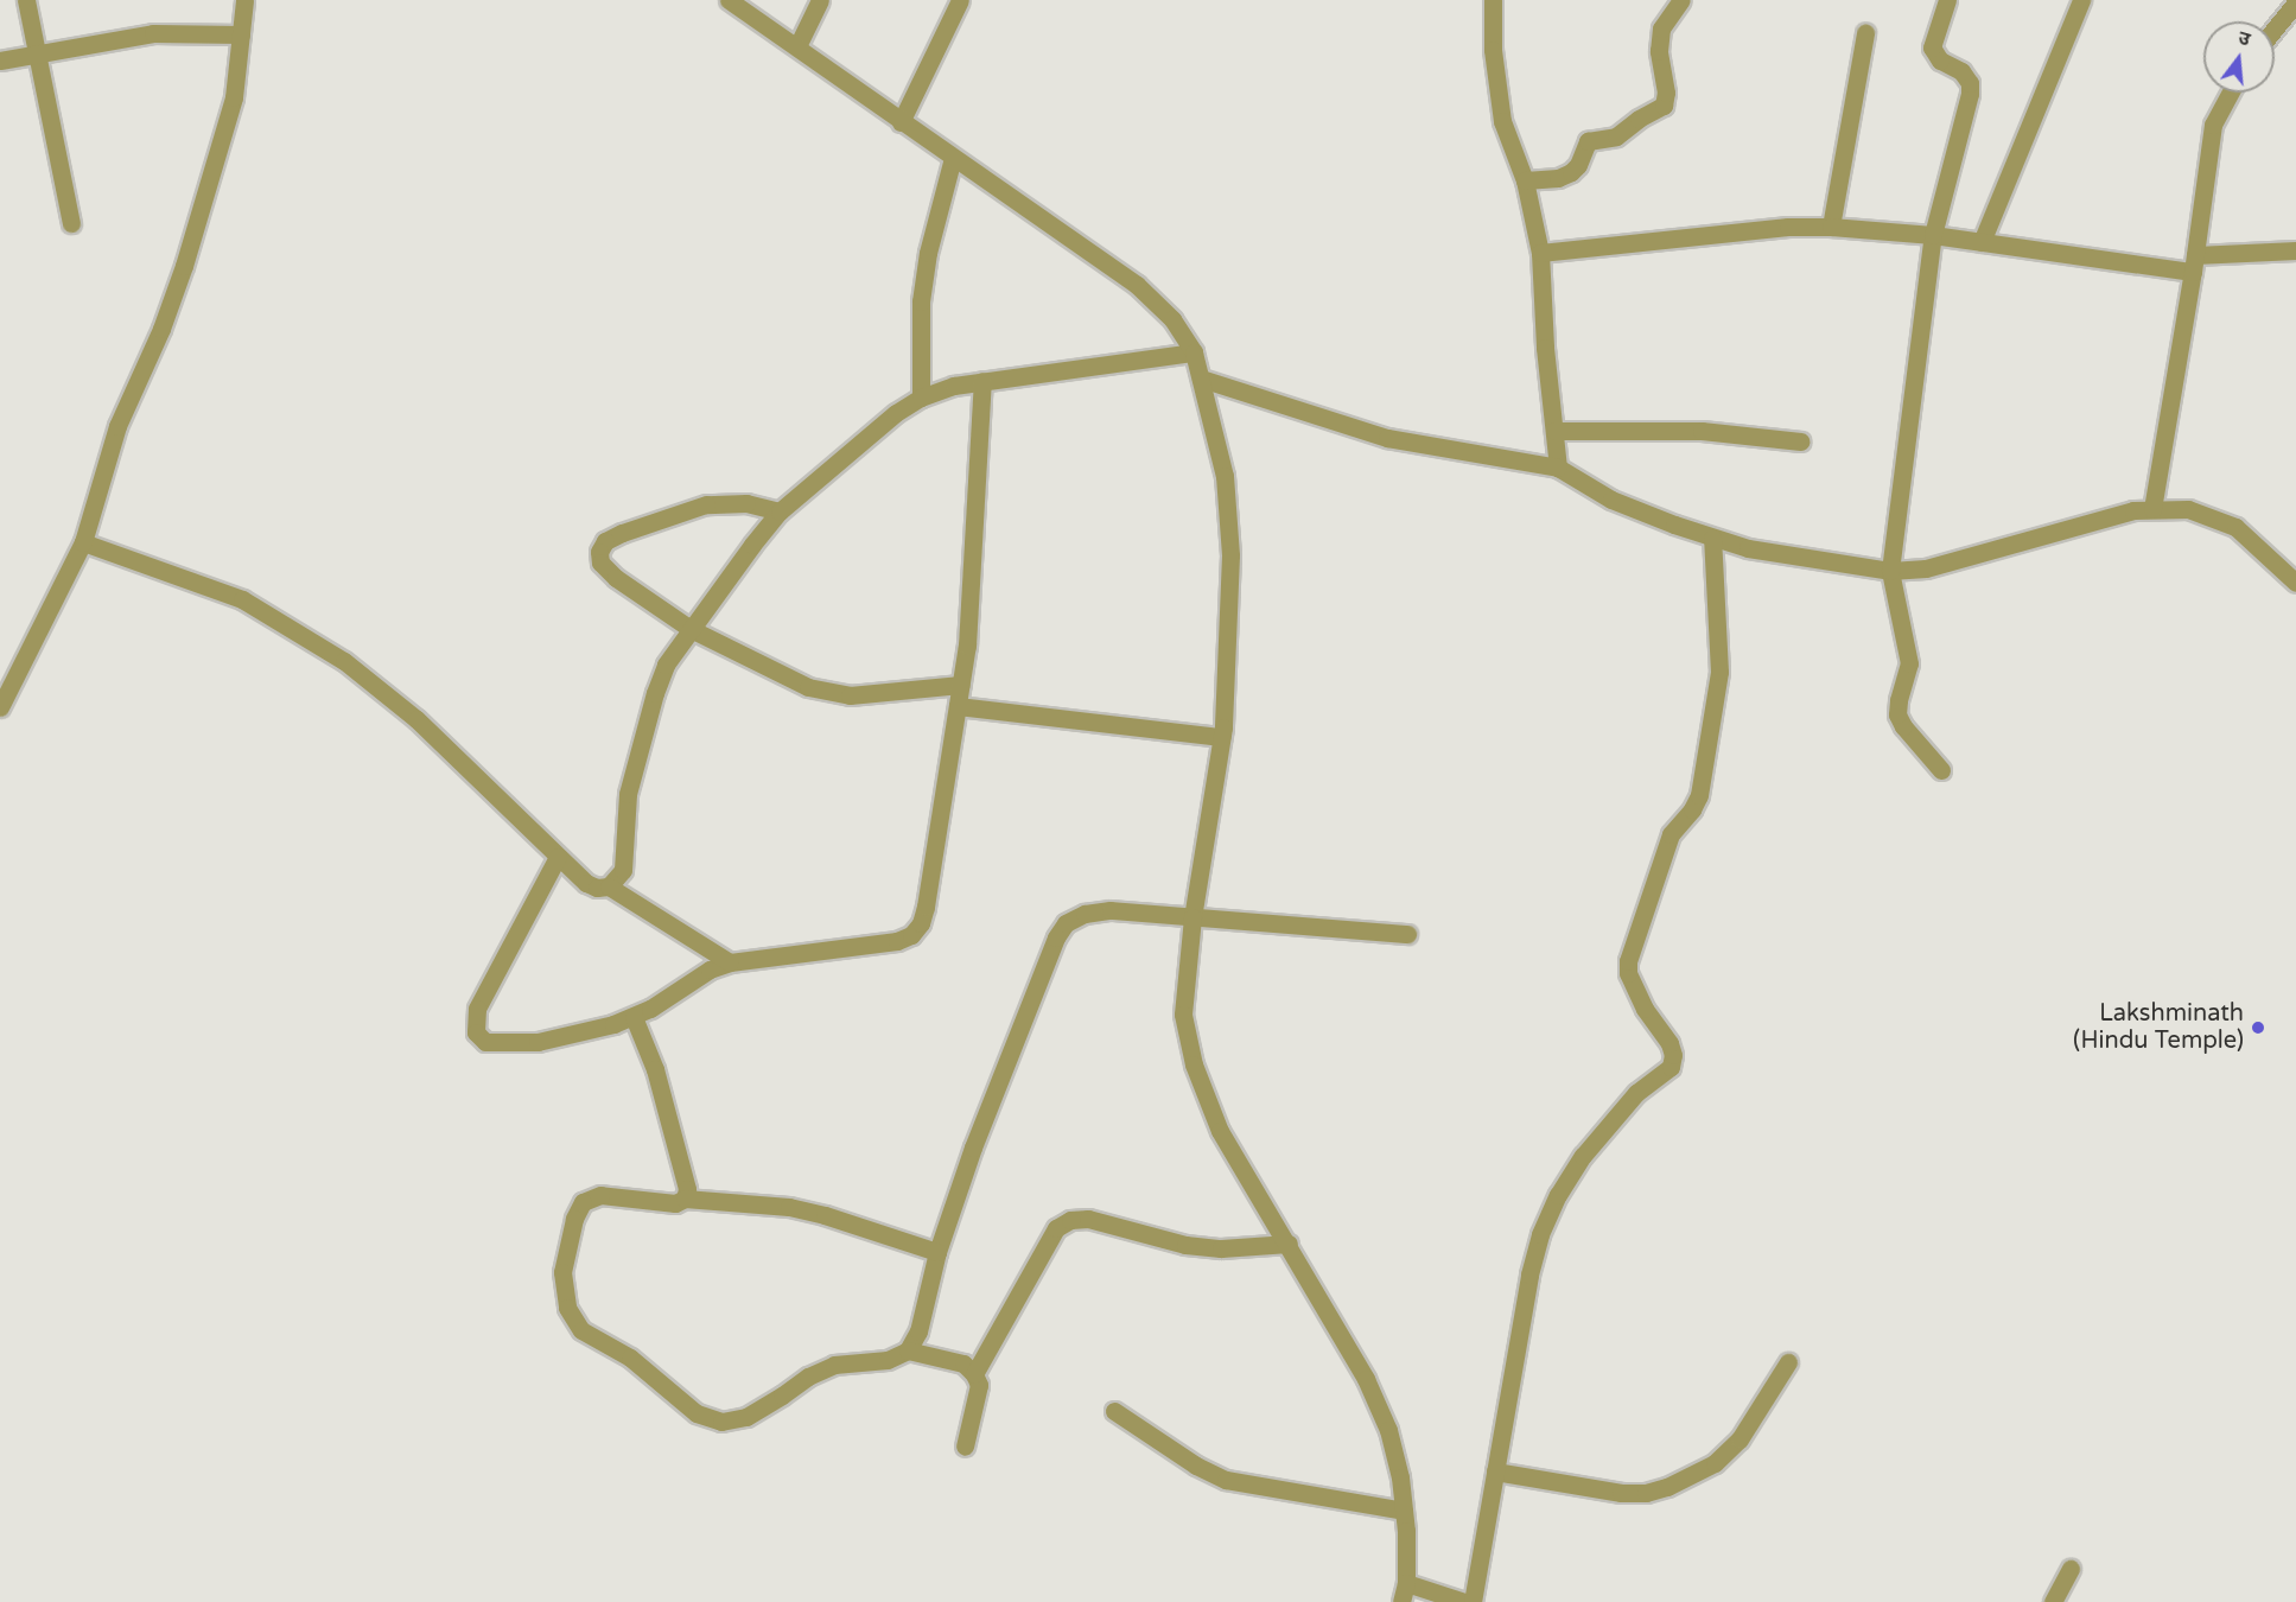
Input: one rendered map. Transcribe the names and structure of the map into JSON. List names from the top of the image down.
{
  "places": ["Lakshminath (Hindu Temple)"],
  "north": "top"
}
